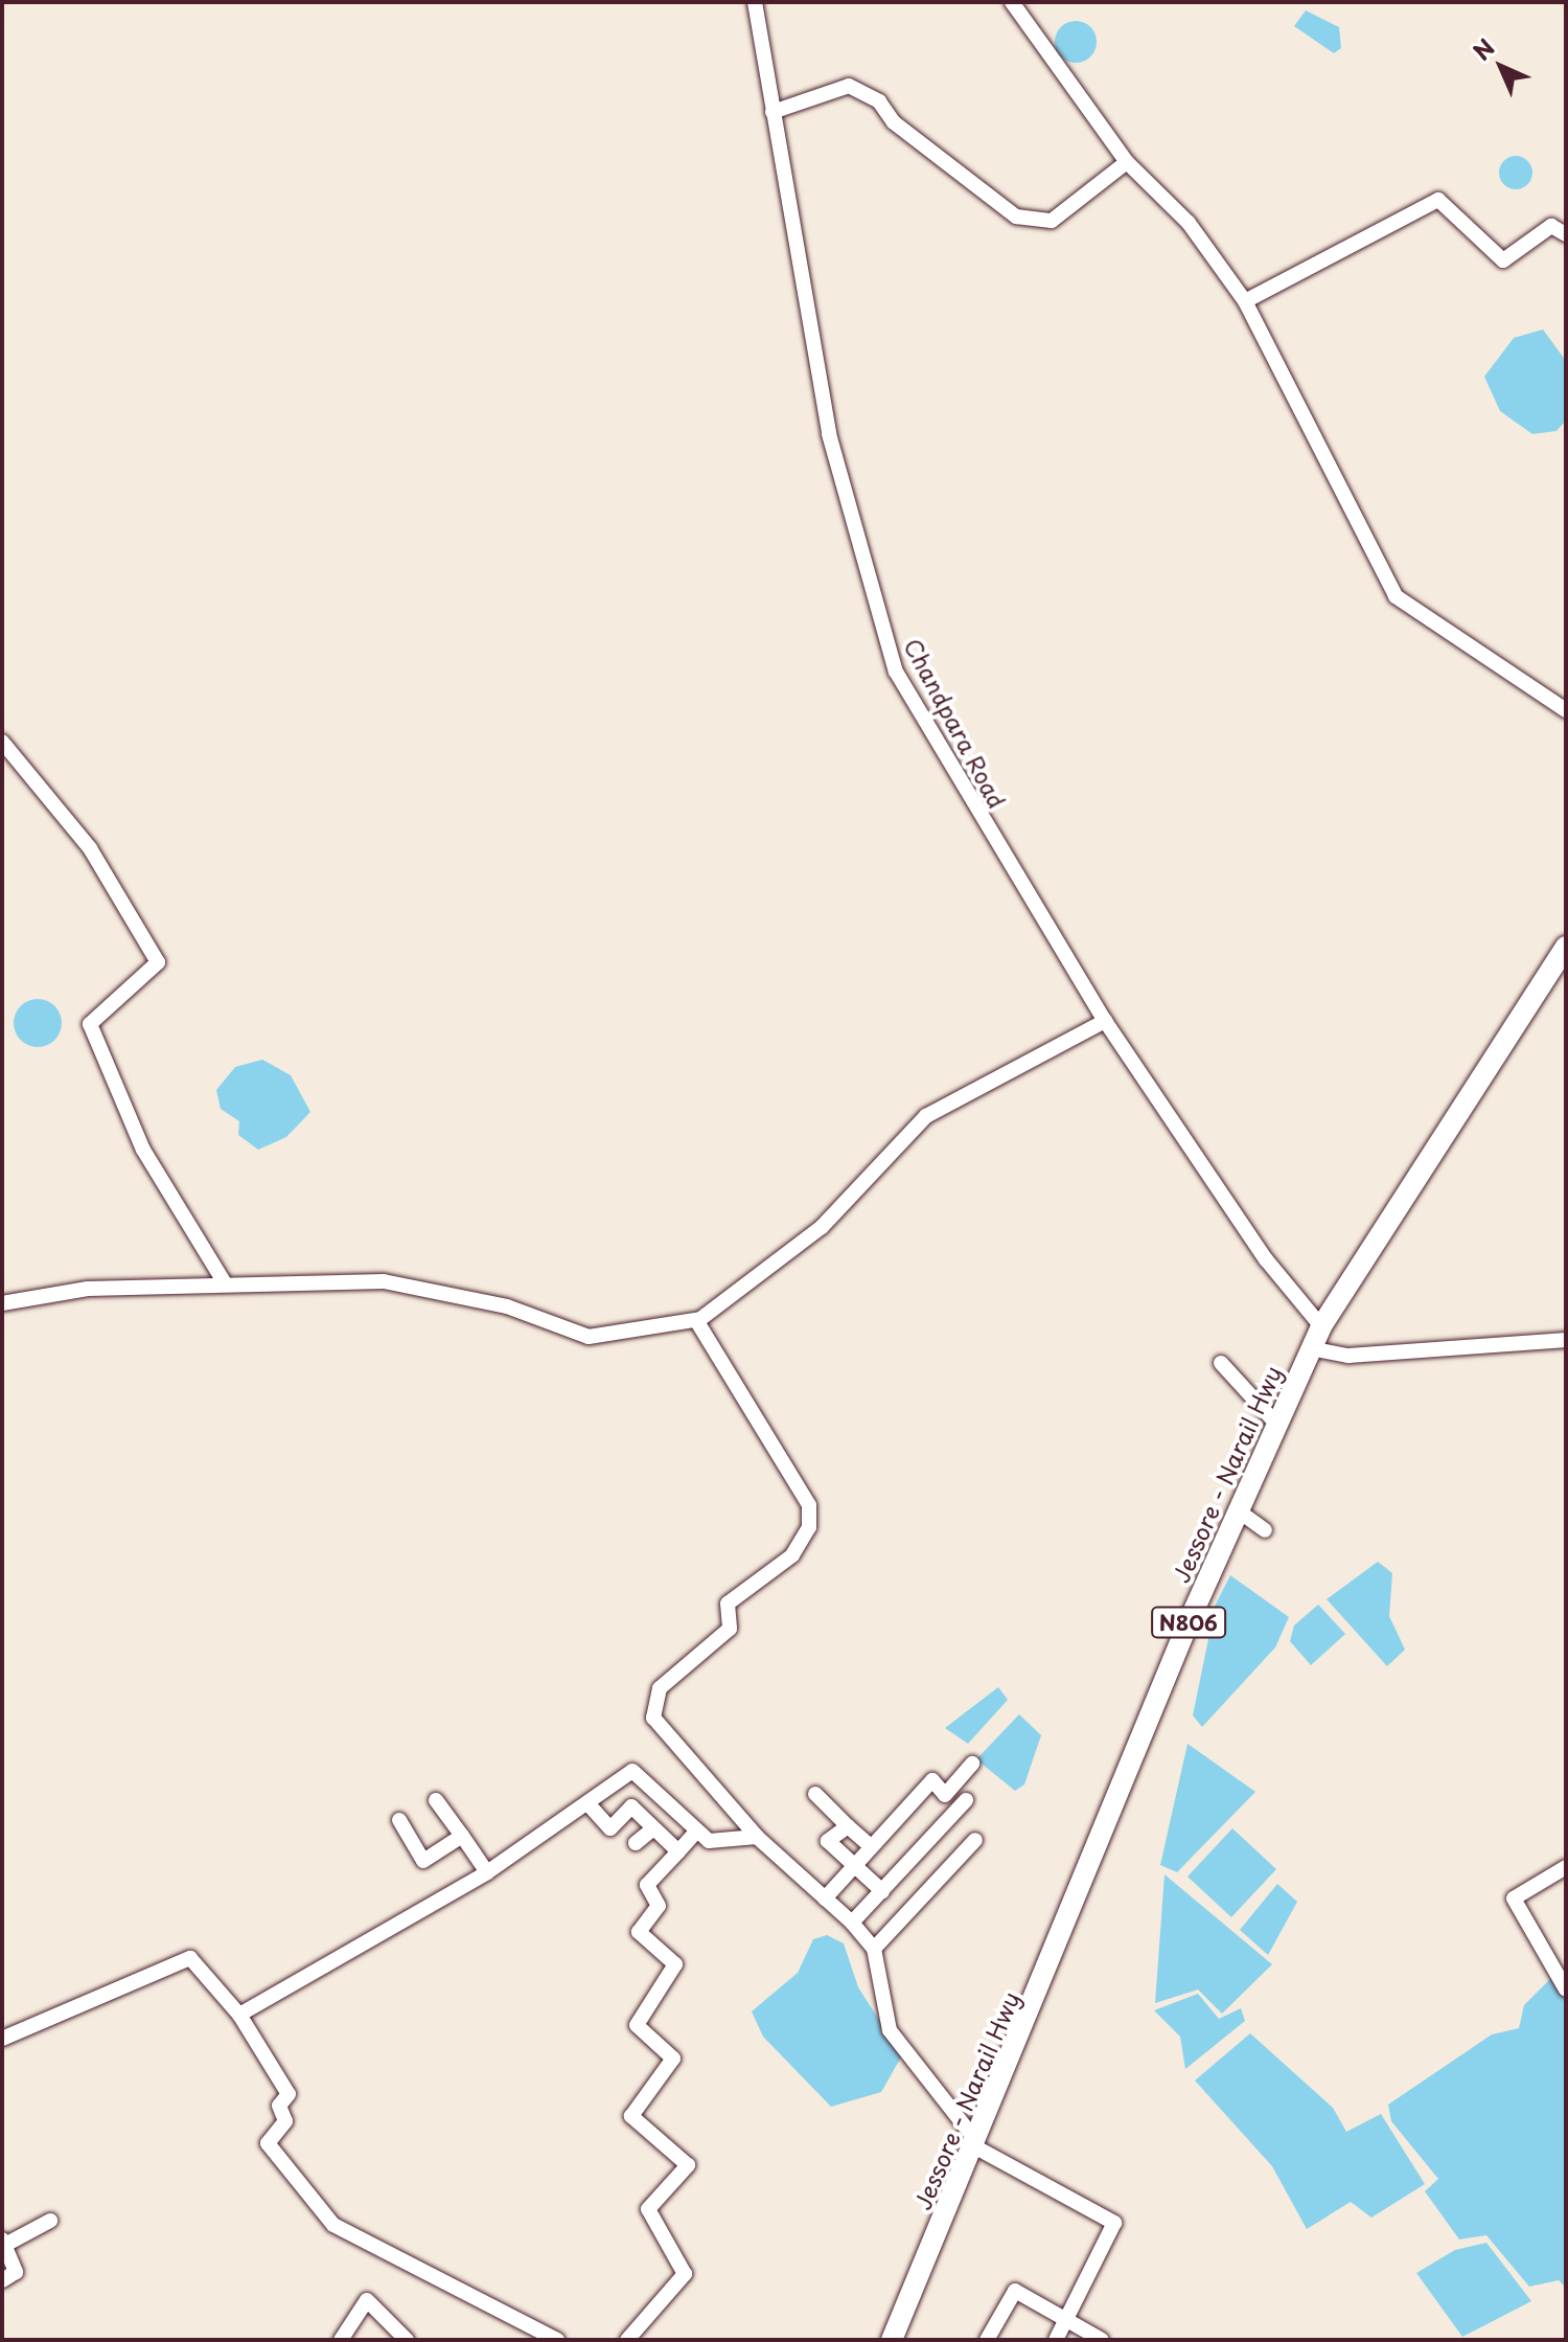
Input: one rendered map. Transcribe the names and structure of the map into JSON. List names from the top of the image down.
{
  "streets": {
    "highway": ["Jessore - Narail Hwy", "N806"],
    "street": ["Chandpara Road"]
  },
  "crossings": [
    ["Chandpara Road", "Jessore - Narail Hwy"]
  ],
  "north": "top left"
}
